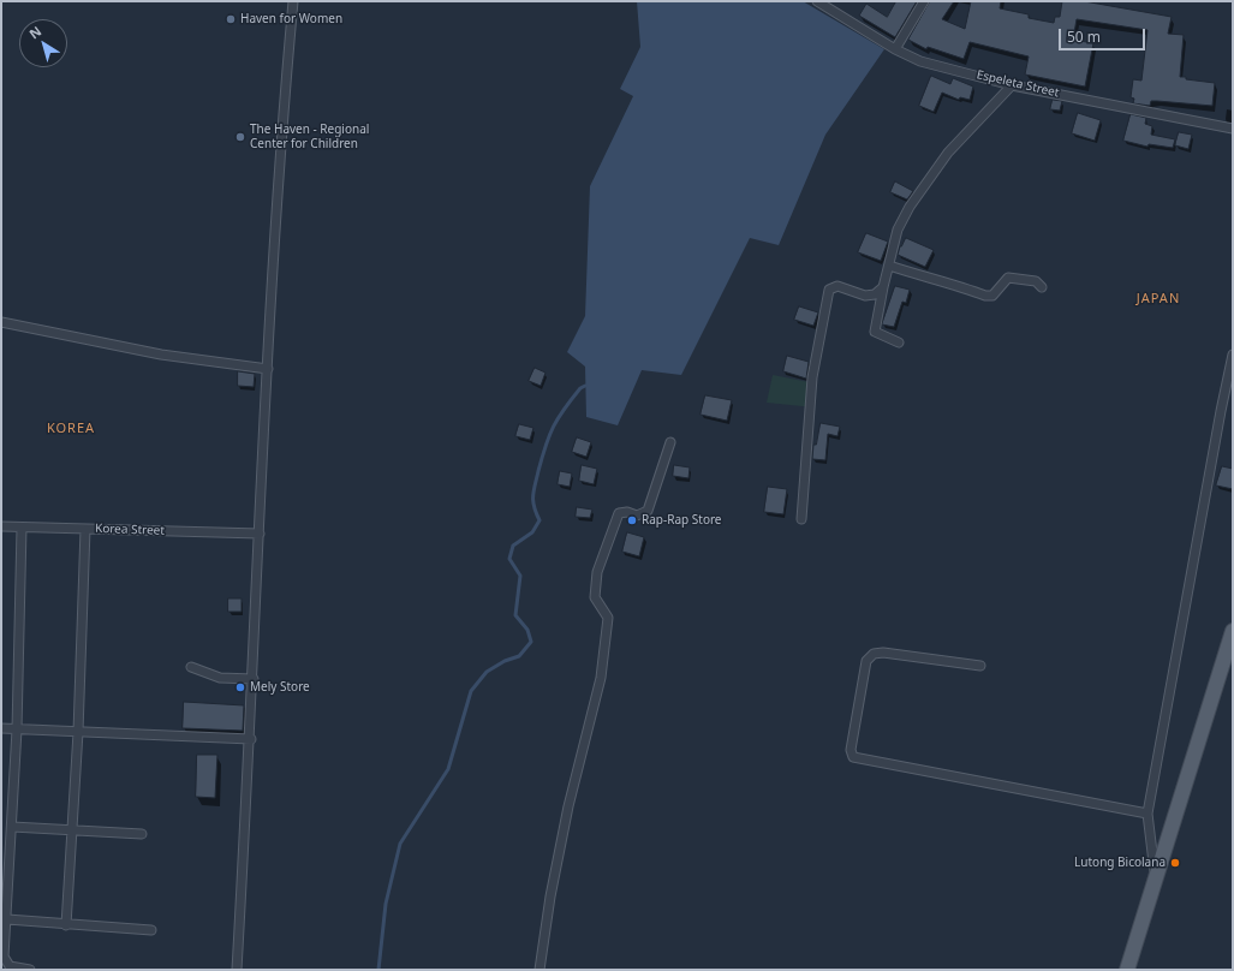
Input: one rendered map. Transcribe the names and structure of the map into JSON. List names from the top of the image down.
{
  "streets": {
    "street": ["Espeleta Street", "Korea Street"]
  },
  "districts": ["JAPAN", "KOREA"],
  "places": [
    "Haven for Women",
    "The Haven - Regional Center for Children",
    "Rap-Rap Store",
    "Mely Store",
    "Lutong Bicolana"
  ],
  "scale_bar": "50 m",
  "north": "top left"
}
